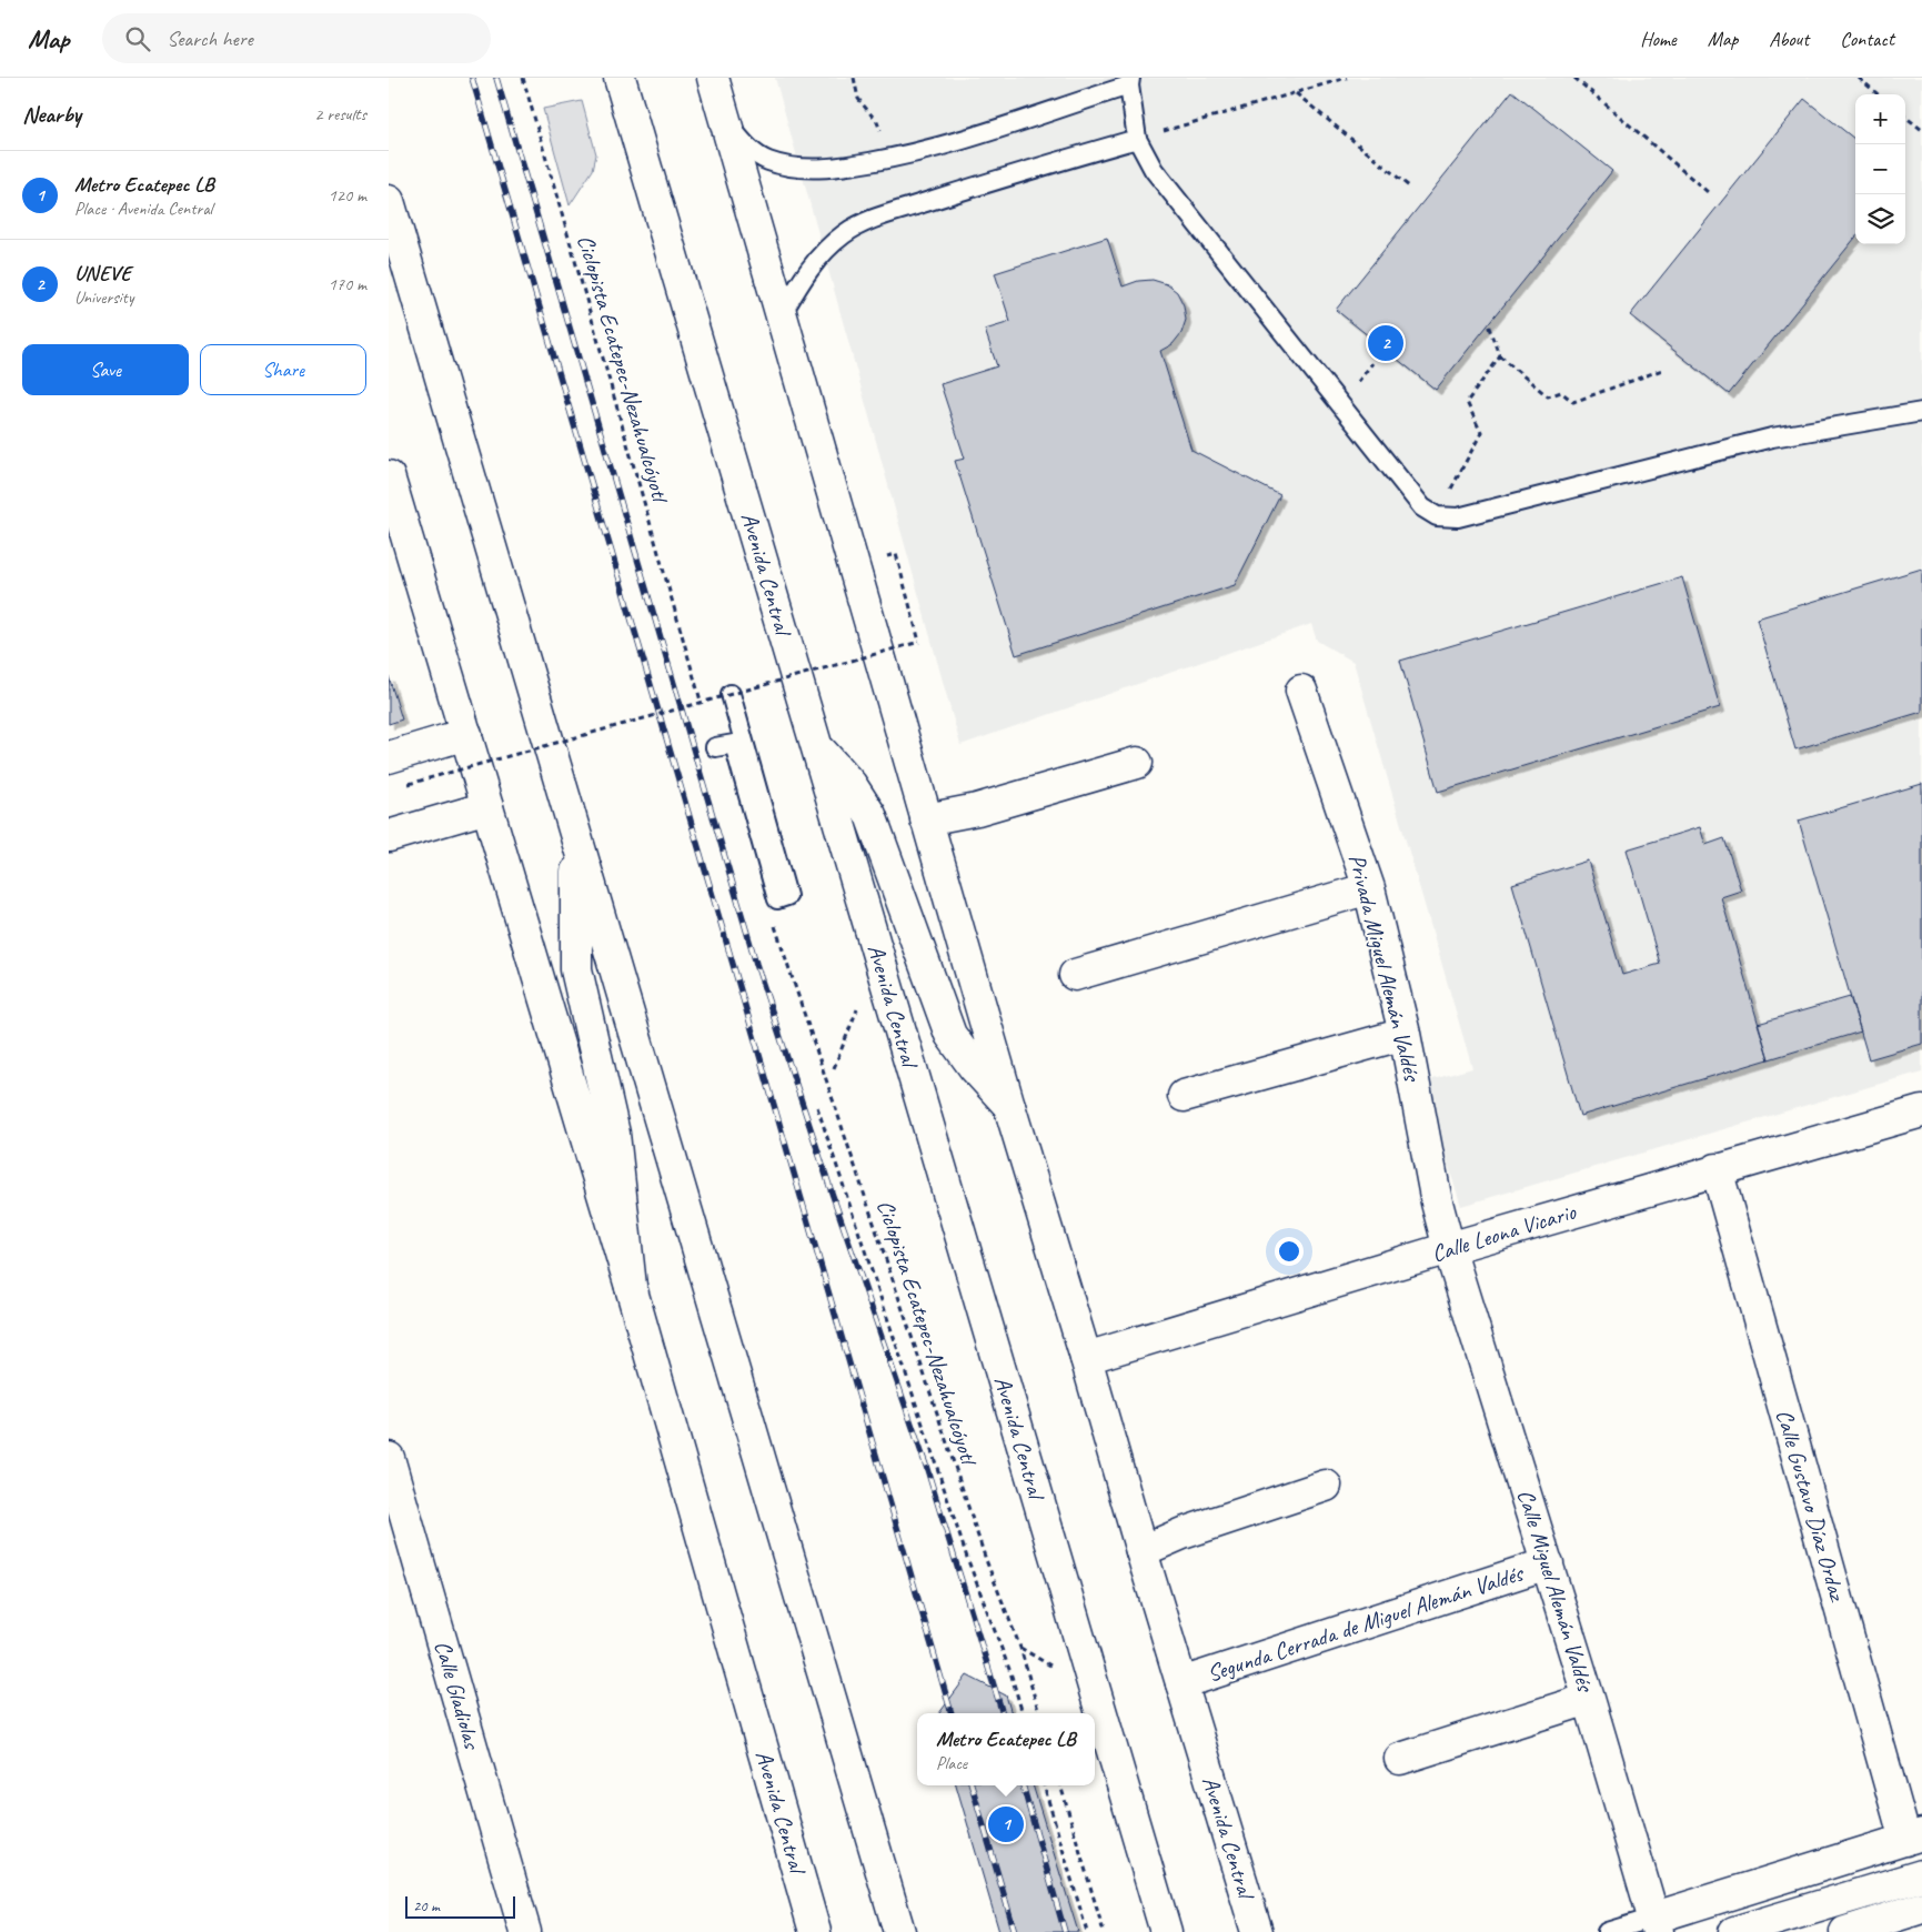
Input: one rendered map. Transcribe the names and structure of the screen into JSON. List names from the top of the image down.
{
  "streets": {
    "main road": [
      "Avenida Central",
      "Privada Miguel Alemán Valdés",
      "Calle Leona Vicario",
      "Calle Gustavo Díaz Ordaz",
      "Calle Miguel Alemán Valdés",
      "Segunda Cerrada de Miguel Alemán Valdés",
      "Calle Gladiolas"
    ],
    "path": ["Ciclopista Ecatepec-Nezahualcóyotl"]
  },
  "crossings": [
    ["Avenida Central", "Calle Leona Vicario"],
    ["Avenida Central", "Segunda Cerrada de Miguel Alemán Valdés"],
    ["Privada Miguel Alemán Valdés", "Calle Leona Vicario"],
    ["Privada Miguel Alemán Valdés", "Calle Miguel Alemán Valdés"],
    ["Calle Leona Vicario", "Calle Gustavo Díaz Ordaz"],
    ["Calle Leona Vicario", "Calle Miguel Alemán Valdés"],
    ["Calle Miguel Alemán Valdés", "Segunda Cerrada de Miguel Alemán Valdés"]
  ],
  "scale_bar": "20 m",
  "page": {
    "header": "Map",
    "search": "Search here",
    "nav": [
      "Home",
      "Map",
      "About",
      "Contact"
    ],
    "heading": ["Nearby", "2 results"],
    "map_buttons": ["+", "−"],
    "list": [
      {
        "mark": "1",
        "name": "Metro Ecatepec LB",
        "note": "Place · Avenida Central",
        "value": "120 m"
      },
      {
        "mark": "2",
        "name": "UNEVE",
        "note": "University",
        "value": "170 m"
      }
    ],
    "pins": ["2", "1"],
    "buttons": ["Save", "Share"],
    "popup": ["Metro Ecatepec LB", "Place"],
    "scale": "20 m"
  }
}
